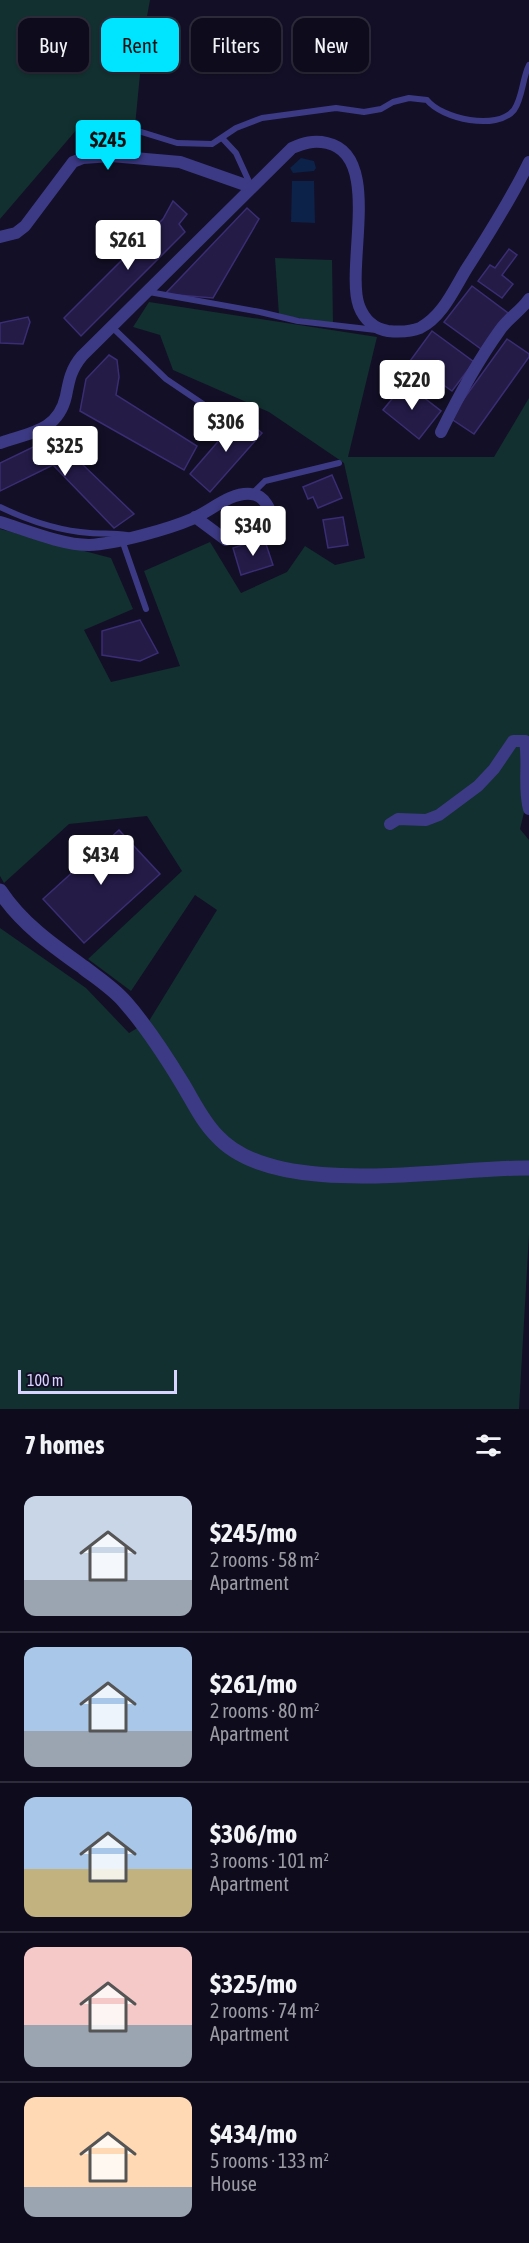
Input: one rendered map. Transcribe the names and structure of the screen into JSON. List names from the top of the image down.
{
  "scale_bar": "100 m",
  "page": {
    "chip": [
      "Buy",
      "Rent",
      "Filters",
      "New"
    ],
    "price": [
      "$245",
      "$261",
      "$220",
      "$306",
      "$325",
      "$340",
      "$434"
    ],
    "scale": "100 m",
    "heading": "7 homes",
    "list": [
      {
        "name": "$245/mo",
        "note": "2 rooms · 58 m² · Apartment"
      },
      {
        "name": "$261/mo",
        "note": "2 rooms · 80 m² · Apartment"
      },
      {
        "name": "$306/mo",
        "note": "3 rooms · 101 m² · Apartment"
      },
      {
        "name": "$325/mo",
        "note": "2 rooms · 74 m² · Apartment"
      },
      {
        "name": "$434/mo",
        "note": "5 rooms · 133 m² · House"
      }
    ]
  }
}
